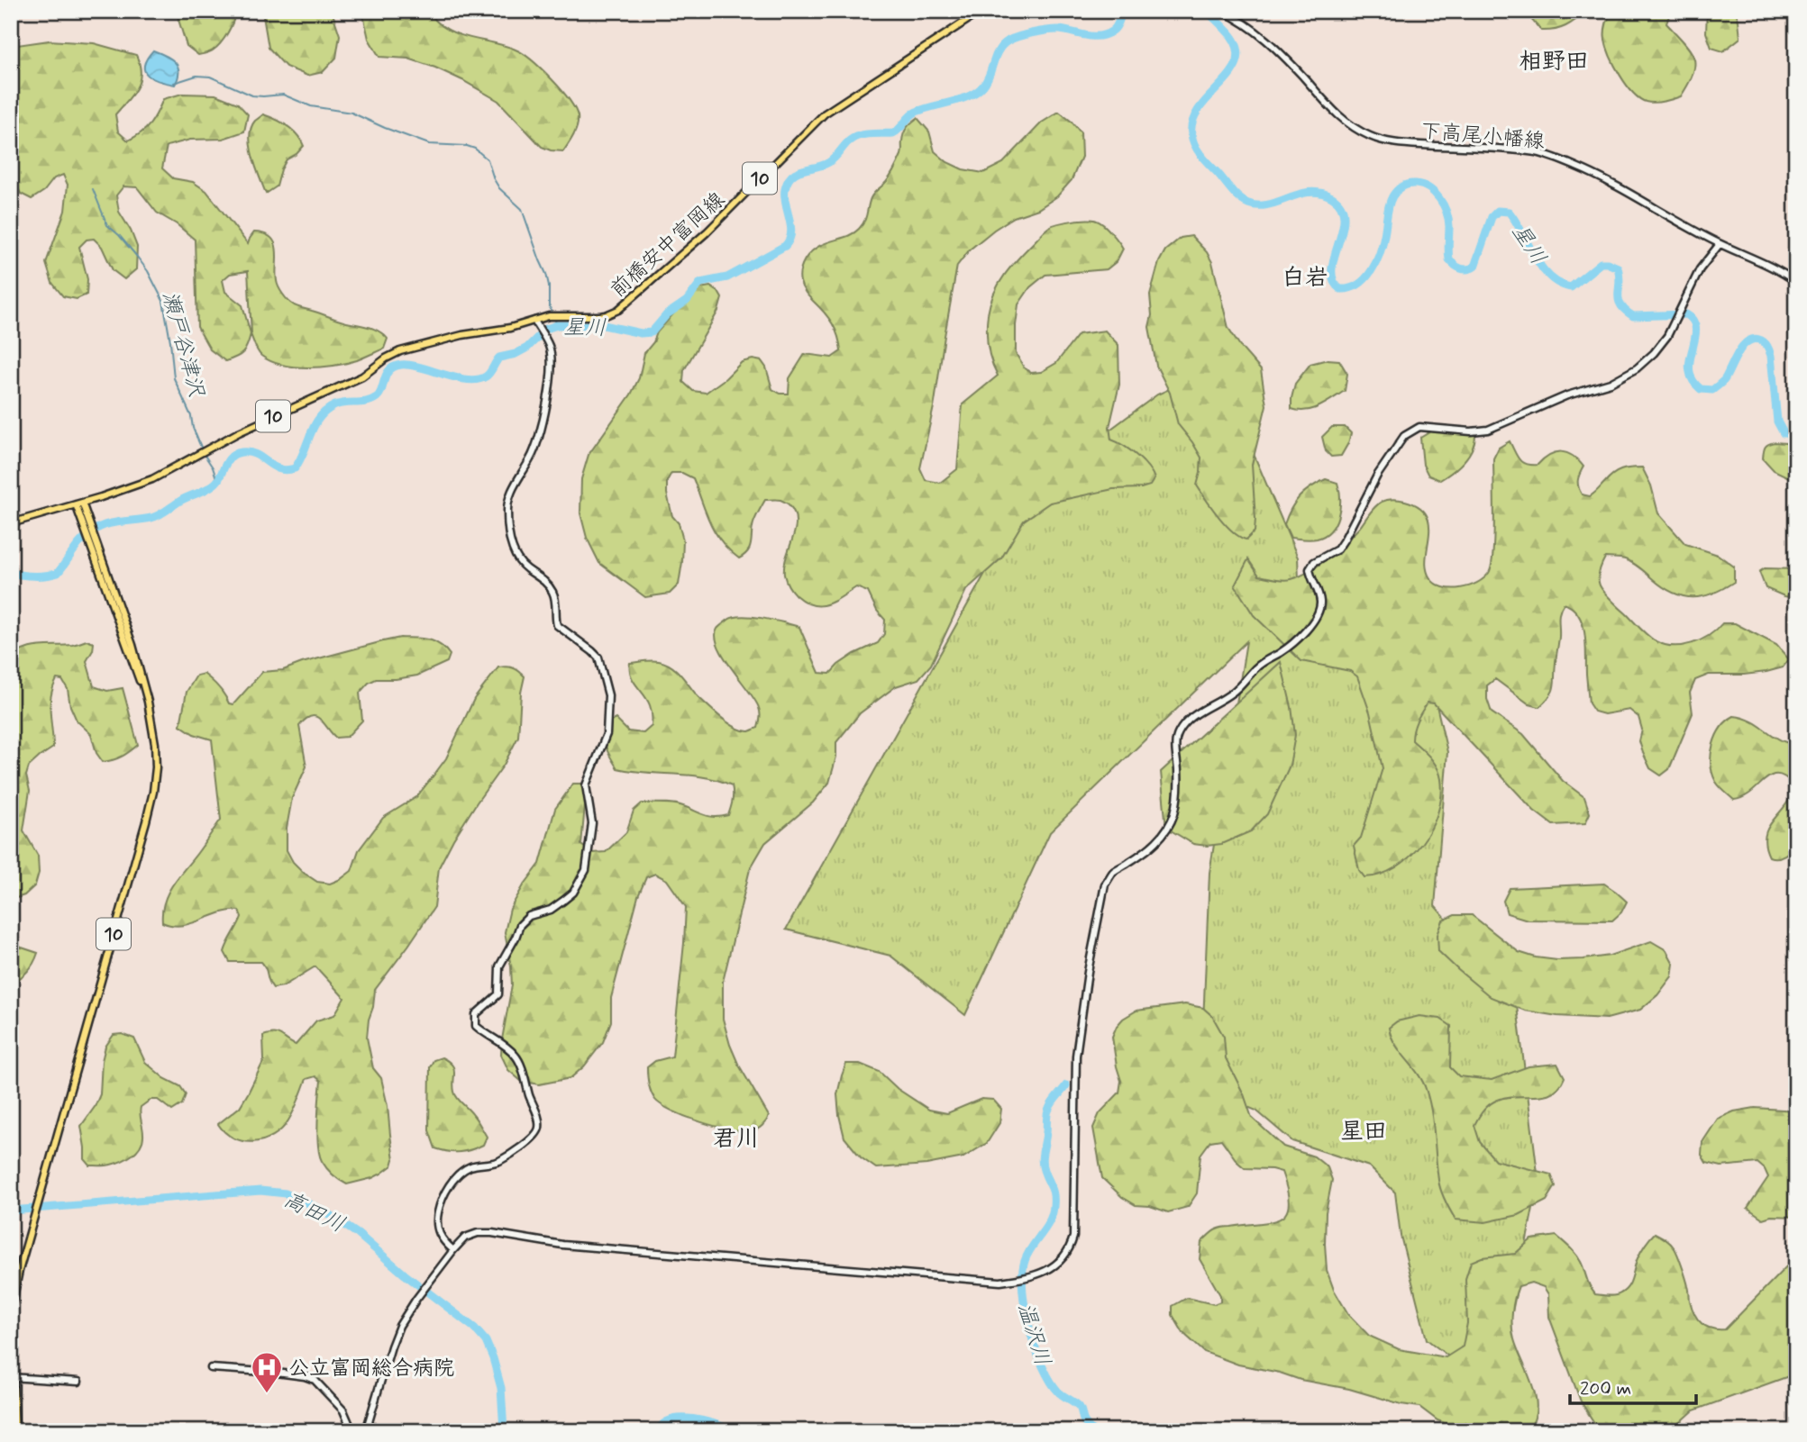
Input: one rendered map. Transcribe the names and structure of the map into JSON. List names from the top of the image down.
{
  "streets": {
    "main road": ["10", "前橋安中富岡線"],
    "street": ["下高尾小幡線"]
  },
  "crossings": [
    ["10", "前橋安中富岡線"]
  ],
  "districts": [
    "相野田",
    "白岩",
    "星田",
    "君川"
  ],
  "water": [
    "星川",
    "瀬戸谷津沢",
    "高田川",
    "温沢川"
  ],
  "places": {
    "hospital": ["公立富岡総合病院"]
  },
  "scale_bar": "200 m"
}
